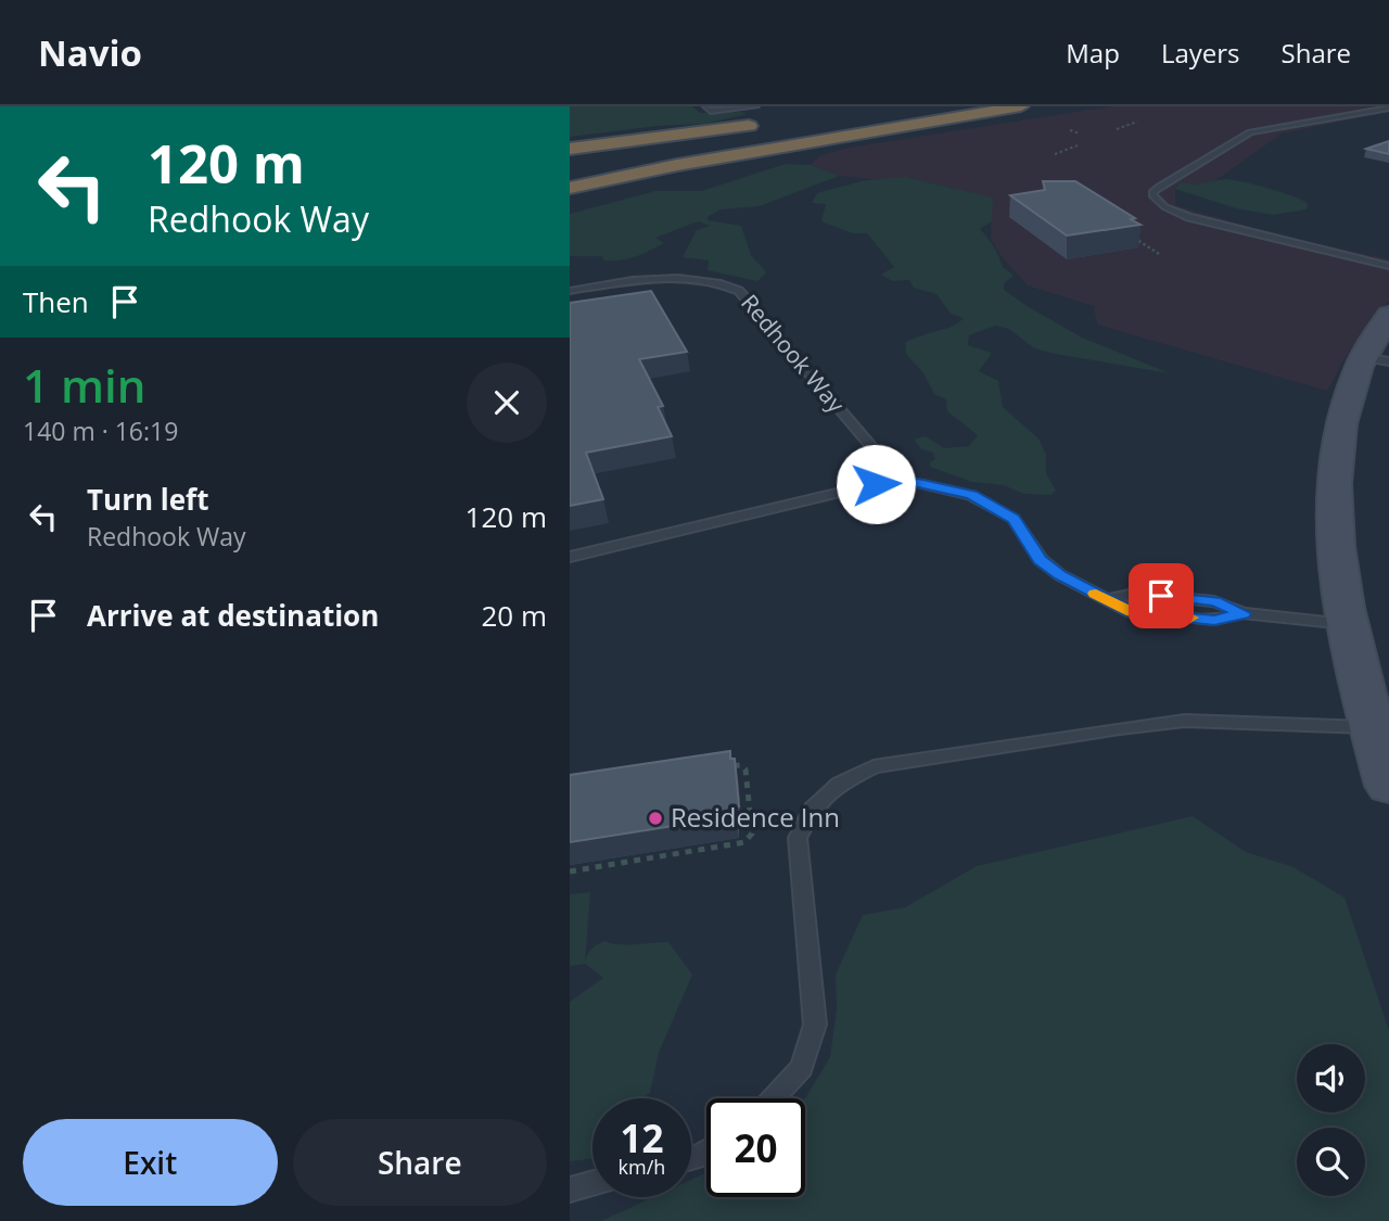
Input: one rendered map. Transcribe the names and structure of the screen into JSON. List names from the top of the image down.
{
  "streets": {
    "lane": ["Redhook Way"]
  },
  "places": ["Residence Inn"],
  "page": {
    "header": "Navio",
    "nav": ["Map", "Layers", "Share"],
    "turn": ["120 m", "Redhook Way"],
    "then": "Then",
    "heading": ["1 min", "140 m · 16:19"],
    "list": [
      {
        "name": "Turn left",
        "note": "Redhook Way",
        "value": "120 m"
      },
      {
        "name": "Arrive at destination",
        "value": "20 m"
      }
    ],
    "speed": "12 km/h",
    "limit": "20",
    "buttons": ["Exit", "Share"]
  }
}
